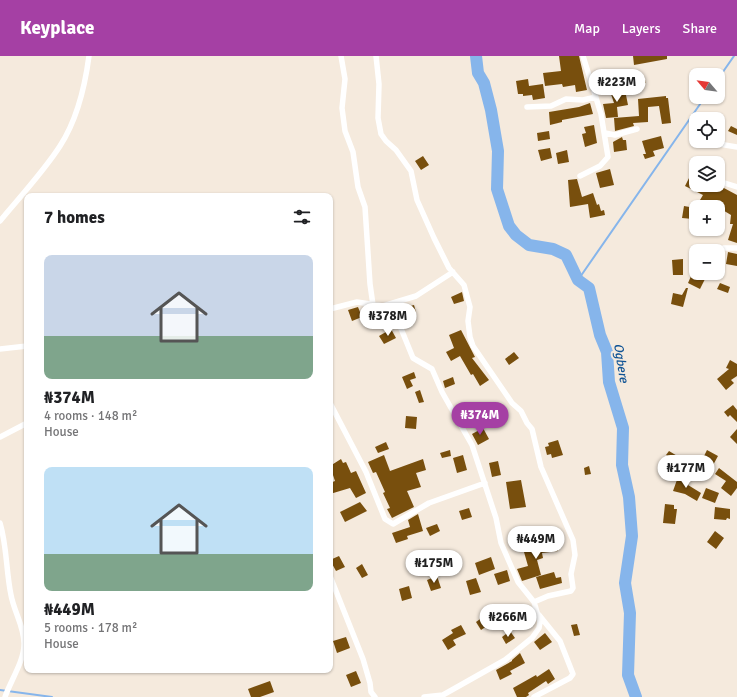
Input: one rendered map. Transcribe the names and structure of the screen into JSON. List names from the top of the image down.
{
  "water": ["Ogbere"],
  "north": "top left",
  "page": {
    "header": "Keyplace",
    "nav": ["Map", "Layers", "Share"],
    "map_buttons": ["+", "−"],
    "price": [
      "₦223M",
      "₦378M",
      "₦374M",
      "₦177M",
      "₦449M",
      "₦175M",
      "₦266M"
    ],
    "heading": "7 homes",
    "list": [
      {
        "name": "₦374M",
        "note": "4 rooms · 148 m² · House"
      },
      {
        "name": "₦449M",
        "note": "5 rooms · 178 m² · House"
      }
    ]
  }
}
